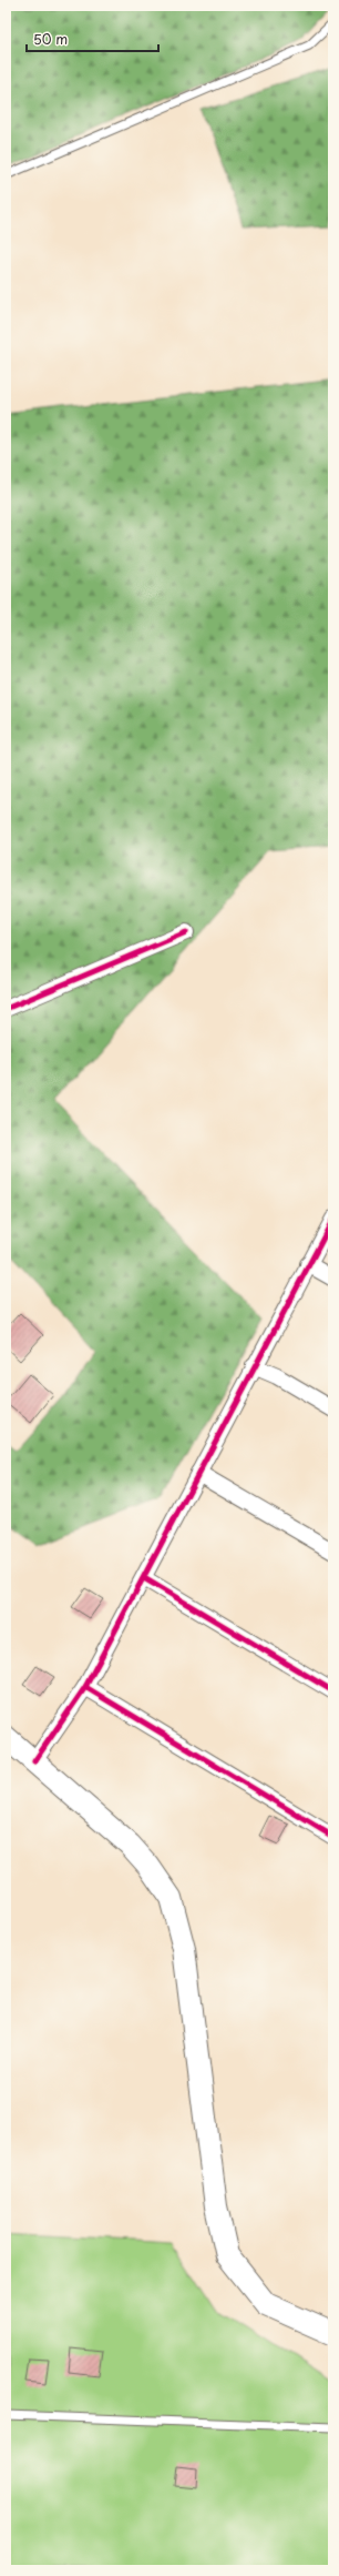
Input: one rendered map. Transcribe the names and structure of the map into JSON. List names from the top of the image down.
{
  "scale_bar": "50 m"
}
